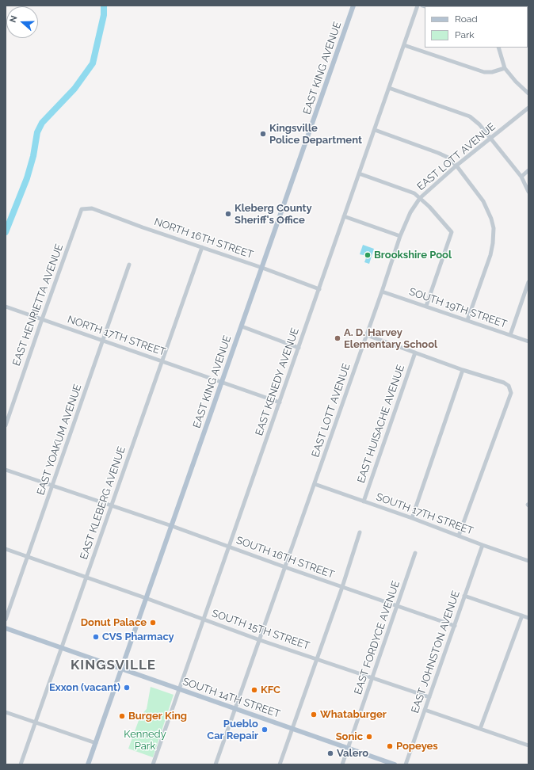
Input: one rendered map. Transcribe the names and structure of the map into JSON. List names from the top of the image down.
{
  "streets": {
    "main road": ["EAST KING AVENUE", "SOUTH 14TH STREET"],
    "street": [
      "EAST LOTT AVENUE",
      "NORTH 16TH STREET",
      "EAST HENRIETTA AVENUE",
      "SOUTH 19TH STREET",
      "NORTH 17TH STREET",
      "EAST KENEDY AVENUE",
      "EAST HUISACHE AVENUE",
      "EAST YOAKUM AVENUE",
      "EAST KLEBERG AVENUE",
      "SOUTH 17TH STREET",
      "SOUTH 16TH STREET",
      "SOUTH 15TH STREET",
      "EAST FORDYCE AVENUE",
      "EAST JOHNSTON AVENUE"
    ]
  },
  "crossings": [
    ["EAST KING AVENUE", "NORTH 16TH STREET"],
    ["EAST KING AVENUE", "NORTH 17TH STREET"],
    ["EAST KING AVENUE", "SOUTH 16TH STREET"],
    ["EAST KING AVENUE", "SOUTH 15TH STREET"],
    ["EAST KING AVENUE", "SOUTH 14TH STREET"],
    ["EAST LOTT AVENUE", "SOUTH 19TH STREET"],
    ["EAST LOTT AVENUE", "SOUTH 17TH STREET"],
    ["EAST LOTT AVENUE", "SOUTH 16TH STREET"],
    ["EAST LOTT AVENUE", "SOUTH 15TH STREET"],
    ["EAST LOTT AVENUE", "SOUTH 14TH STREET"],
    ["NORTH 16TH STREET", "EAST HENRIETTA AVENUE"],
    ["NORTH 16TH STREET", "EAST KENEDY AVENUE"],
    ["NORTH 16TH STREET", "EAST KLEBERG AVENUE"],
    ["EAST HENRIETTA AVENUE", "NORTH 17TH STREET"],
    ["NORTH 17TH STREET", "EAST YOAKUM AVENUE"],
    ["NORTH 17TH STREET", "EAST KLEBERG AVENUE"],
    ["EAST KENEDY AVENUE", "SOUTH 16TH STREET"],
    ["EAST KENEDY AVENUE", "SOUTH 15TH STREET"],
    ["EAST KENEDY AVENUE", "SOUTH 14TH STREET"],
    ["EAST HUISACHE AVENUE", "SOUTH 17TH STREET"],
    ["EAST YOAKUM AVENUE", "SOUTH 15TH STREET"],
    ["EAST KLEBERG AVENUE", "SOUTH 16TH STREET"],
    ["EAST KLEBERG AVENUE", "SOUTH 15TH STREET"],
    ["EAST KLEBERG AVENUE", "SOUTH 14TH STREET"],
    ["SOUTH 17TH STREET", "EAST JOHNSTON AVENUE"],
    ["SOUTH 16TH STREET", "EAST FORDYCE AVENUE"],
    ["SOUTH 16TH STREET", "EAST JOHNSTON AVENUE"],
    ["SOUTH 15TH STREET", "EAST FORDYCE AVENUE"],
    ["SOUTH 15TH STREET", "EAST JOHNSTON AVENUE"],
    ["EAST FORDYCE AVENUE", "SOUTH 14TH STREET"]
  ],
  "districts": ["KINGSVILLE"],
  "parks": ["Kennedy Park"],
  "places": [
    "Kingsville Police Department",
    "Kleberg County Sheriff's Office",
    "Brookshire Pool",
    "A. D. Harvey Elementary School",
    "Donut Palace",
    "CVS Pharmacy",
    "Exxon (vacant)",
    "KFC",
    "Whataburger",
    "Burger King",
    "Pueblo Car Repair",
    "Sonic",
    "Popeyes",
    "Valero"
  ],
  "legend": ["Road", "Park"],
  "north": "left"
}
